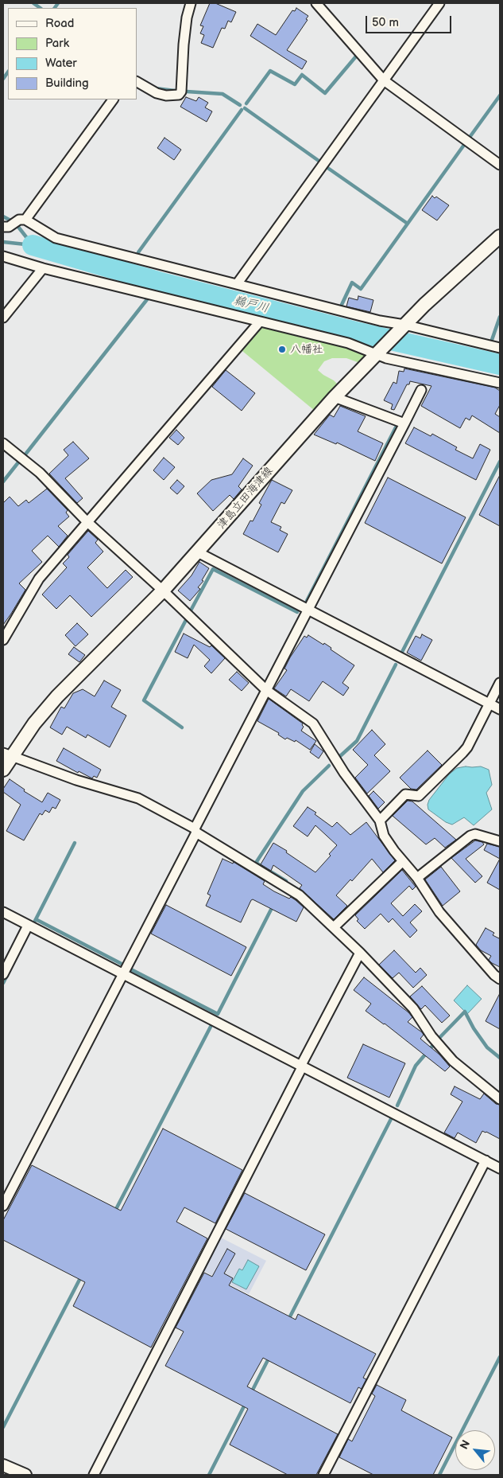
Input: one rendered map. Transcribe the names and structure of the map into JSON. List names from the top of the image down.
{
  "streets": {
    "main road": ["津島立田海津線"]
  },
  "water": ["鵜戸川"],
  "places": ["八幡社"],
  "legend": [
    "Road",
    "Park",
    "Water",
    "Building"
  ],
  "scale_bar": "50 m",
  "north": "top left"
}
